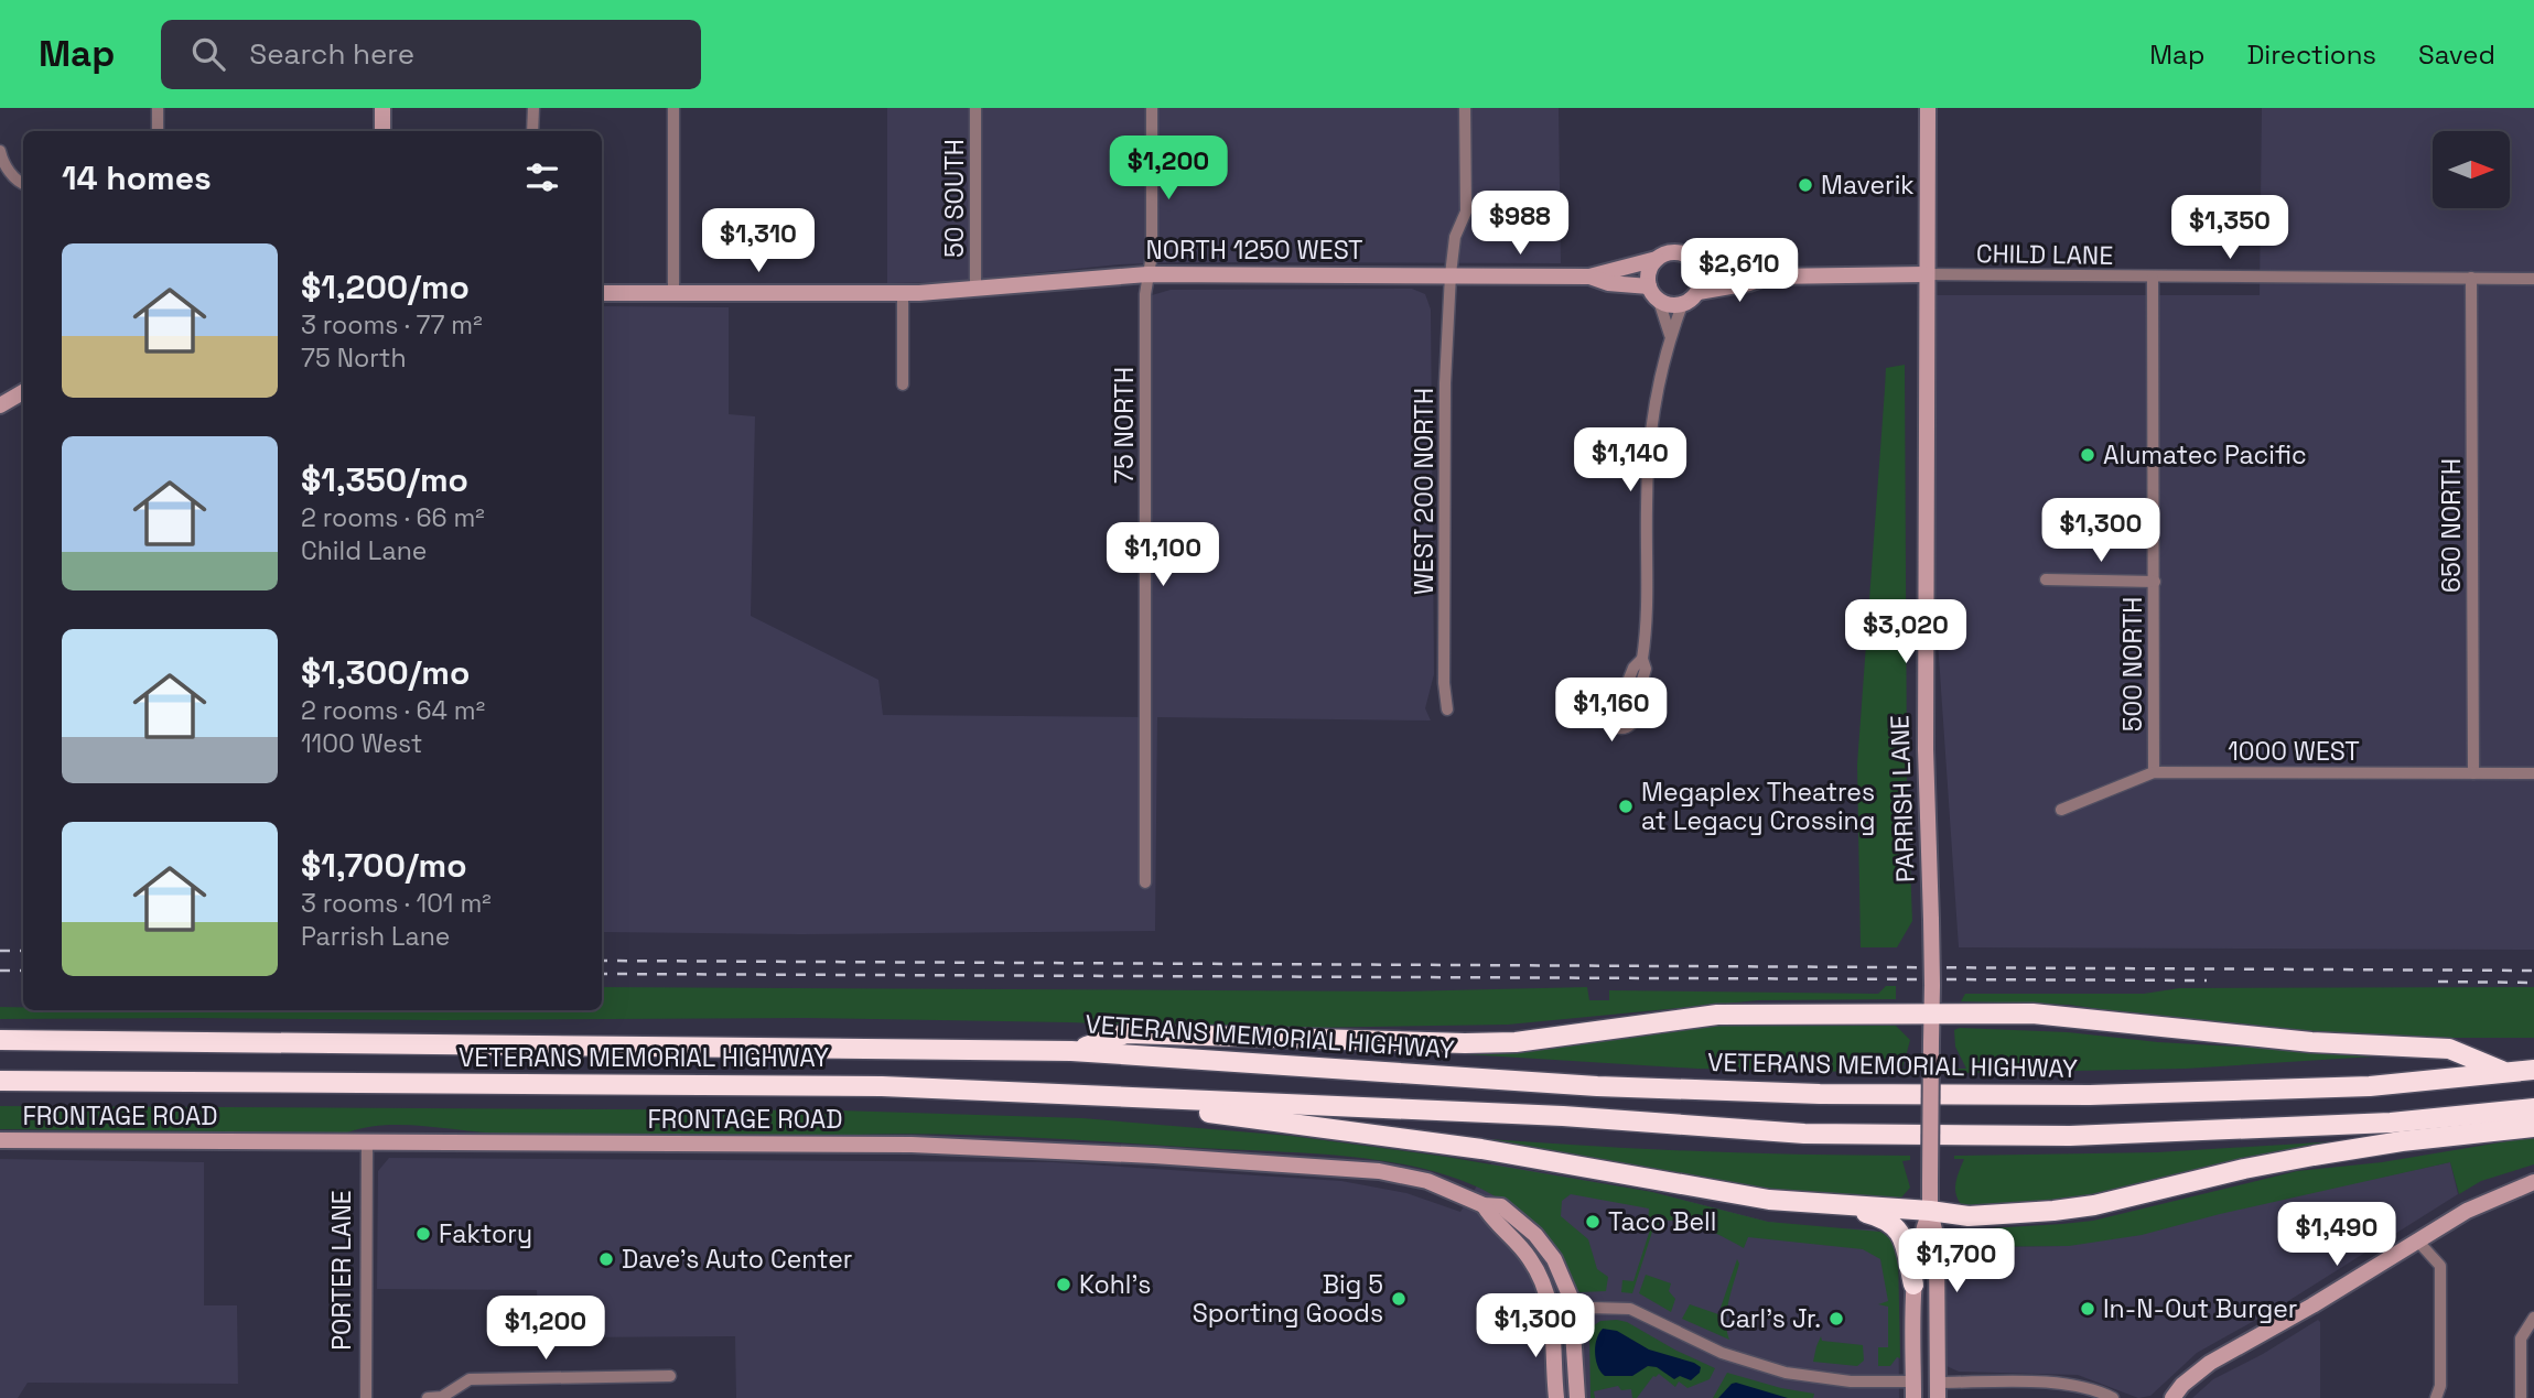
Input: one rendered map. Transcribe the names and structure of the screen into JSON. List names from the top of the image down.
{
  "streets": {
    "highway": ["VETERANS MEMORIAL HIGHWAY"],
    "street": [
      "50 SOUTH",
      "NORTH 1250 WEST",
      "CHILD LANE",
      "75 NORTH",
      "WEST 200 NORTH",
      "650 NORTH",
      "500 NORTH",
      "1000 WEST",
      "PARRISH LANE",
      "FRONTAGE ROAD",
      "PORTER LANE"
    ]
  },
  "crossings": [
    ["50 SOUTH", "NORTH 1250 WEST"],
    ["NORTH 1250 WEST", "75 NORTH"],
    ["NORTH 1250 WEST", "WEST 200 NORTH"],
    ["CHILD LANE", "650 NORTH"],
    ["CHILD LANE", "500 NORTH"],
    ["CHILD LANE", "PARRISH LANE"],
    ["650 NORTH", "1000 WEST"],
    ["500 NORTH", "1000 WEST"],
    ["FRONTAGE ROAD", "PORTER LANE"]
  ],
  "places": [
    "Maverik",
    "Alumatec Pacific",
    "Megaplex Theatres at Legacy Crossing",
    "Taco Bell",
    "Faktory",
    "Dave's Auto Center",
    "Kohl's",
    "Big 5 Sporting Goods",
    "In-N-Out Burger",
    "Carl's Jr."
  ],
  "north": "right",
  "page": {
    "header": "Map",
    "search": "Search here",
    "nav": ["Map", "Directions", "Saved"],
    "heading": "14 homes",
    "price": [
      "$1,200",
      "$988",
      "$1,350",
      "$1,310",
      "$2,610",
      "$1,140",
      "$1,300",
      "$1,100",
      "$3,020",
      "$1,160",
      "$1,490",
      "$1,700",
      "$1,300",
      "$1,200"
    ],
    "list": [
      {
        "name": "$1,200/mo",
        "note": "3 rooms · 77 m² · 75 North"
      },
      {
        "name": "$1,350/mo",
        "note": "2 rooms · 66 m² · Child Lane"
      },
      {
        "name": "$1,300/mo",
        "note": "2 rooms · 64 m² · 1100 West"
      },
      {
        "name": "$1,700/mo",
        "note": "3 rooms · 101 m² · Parrish Lane"
      }
    ]
  }
}
